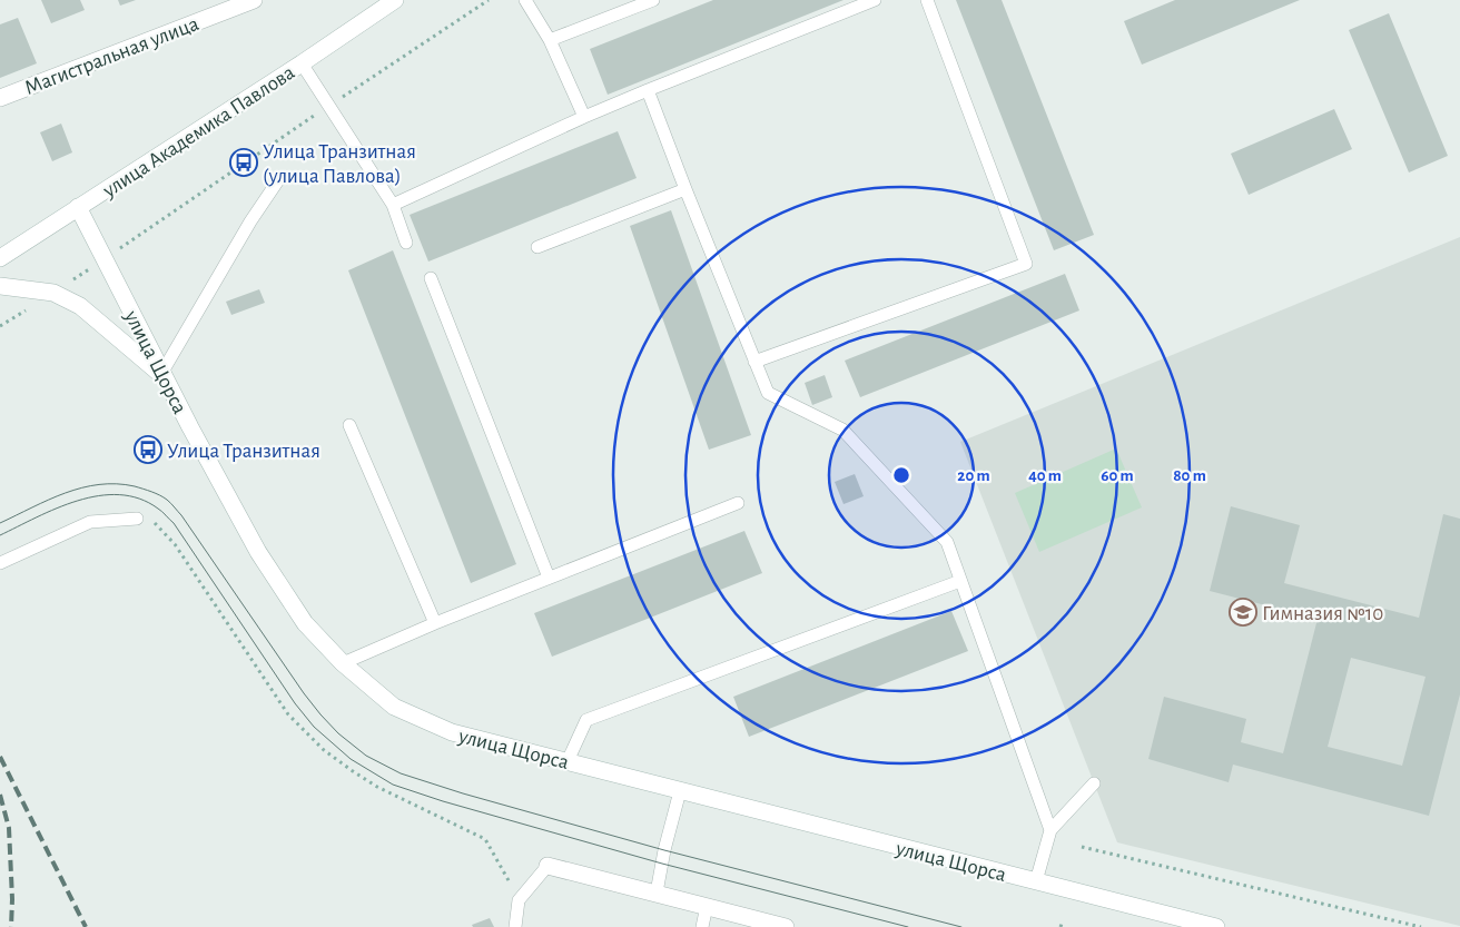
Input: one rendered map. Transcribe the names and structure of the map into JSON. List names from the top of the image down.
{
  "streets": {
    "main road": ["Магистральная улица", "улица Академика Павлова", "улица Щорса"]
  },
  "crossings": [
    ["улица Академика Павлова", "улица Щорса"]
  ],
  "places": {
    "bus stop": ["Улица Транзитная (улица Павлова)", "Улица Транзитная"],
    "school or university": ["Гимназия №10"]
  },
  "rings": [
    "20 m",
    "40 m",
    "60 m",
    "80 m"
  ]
}
